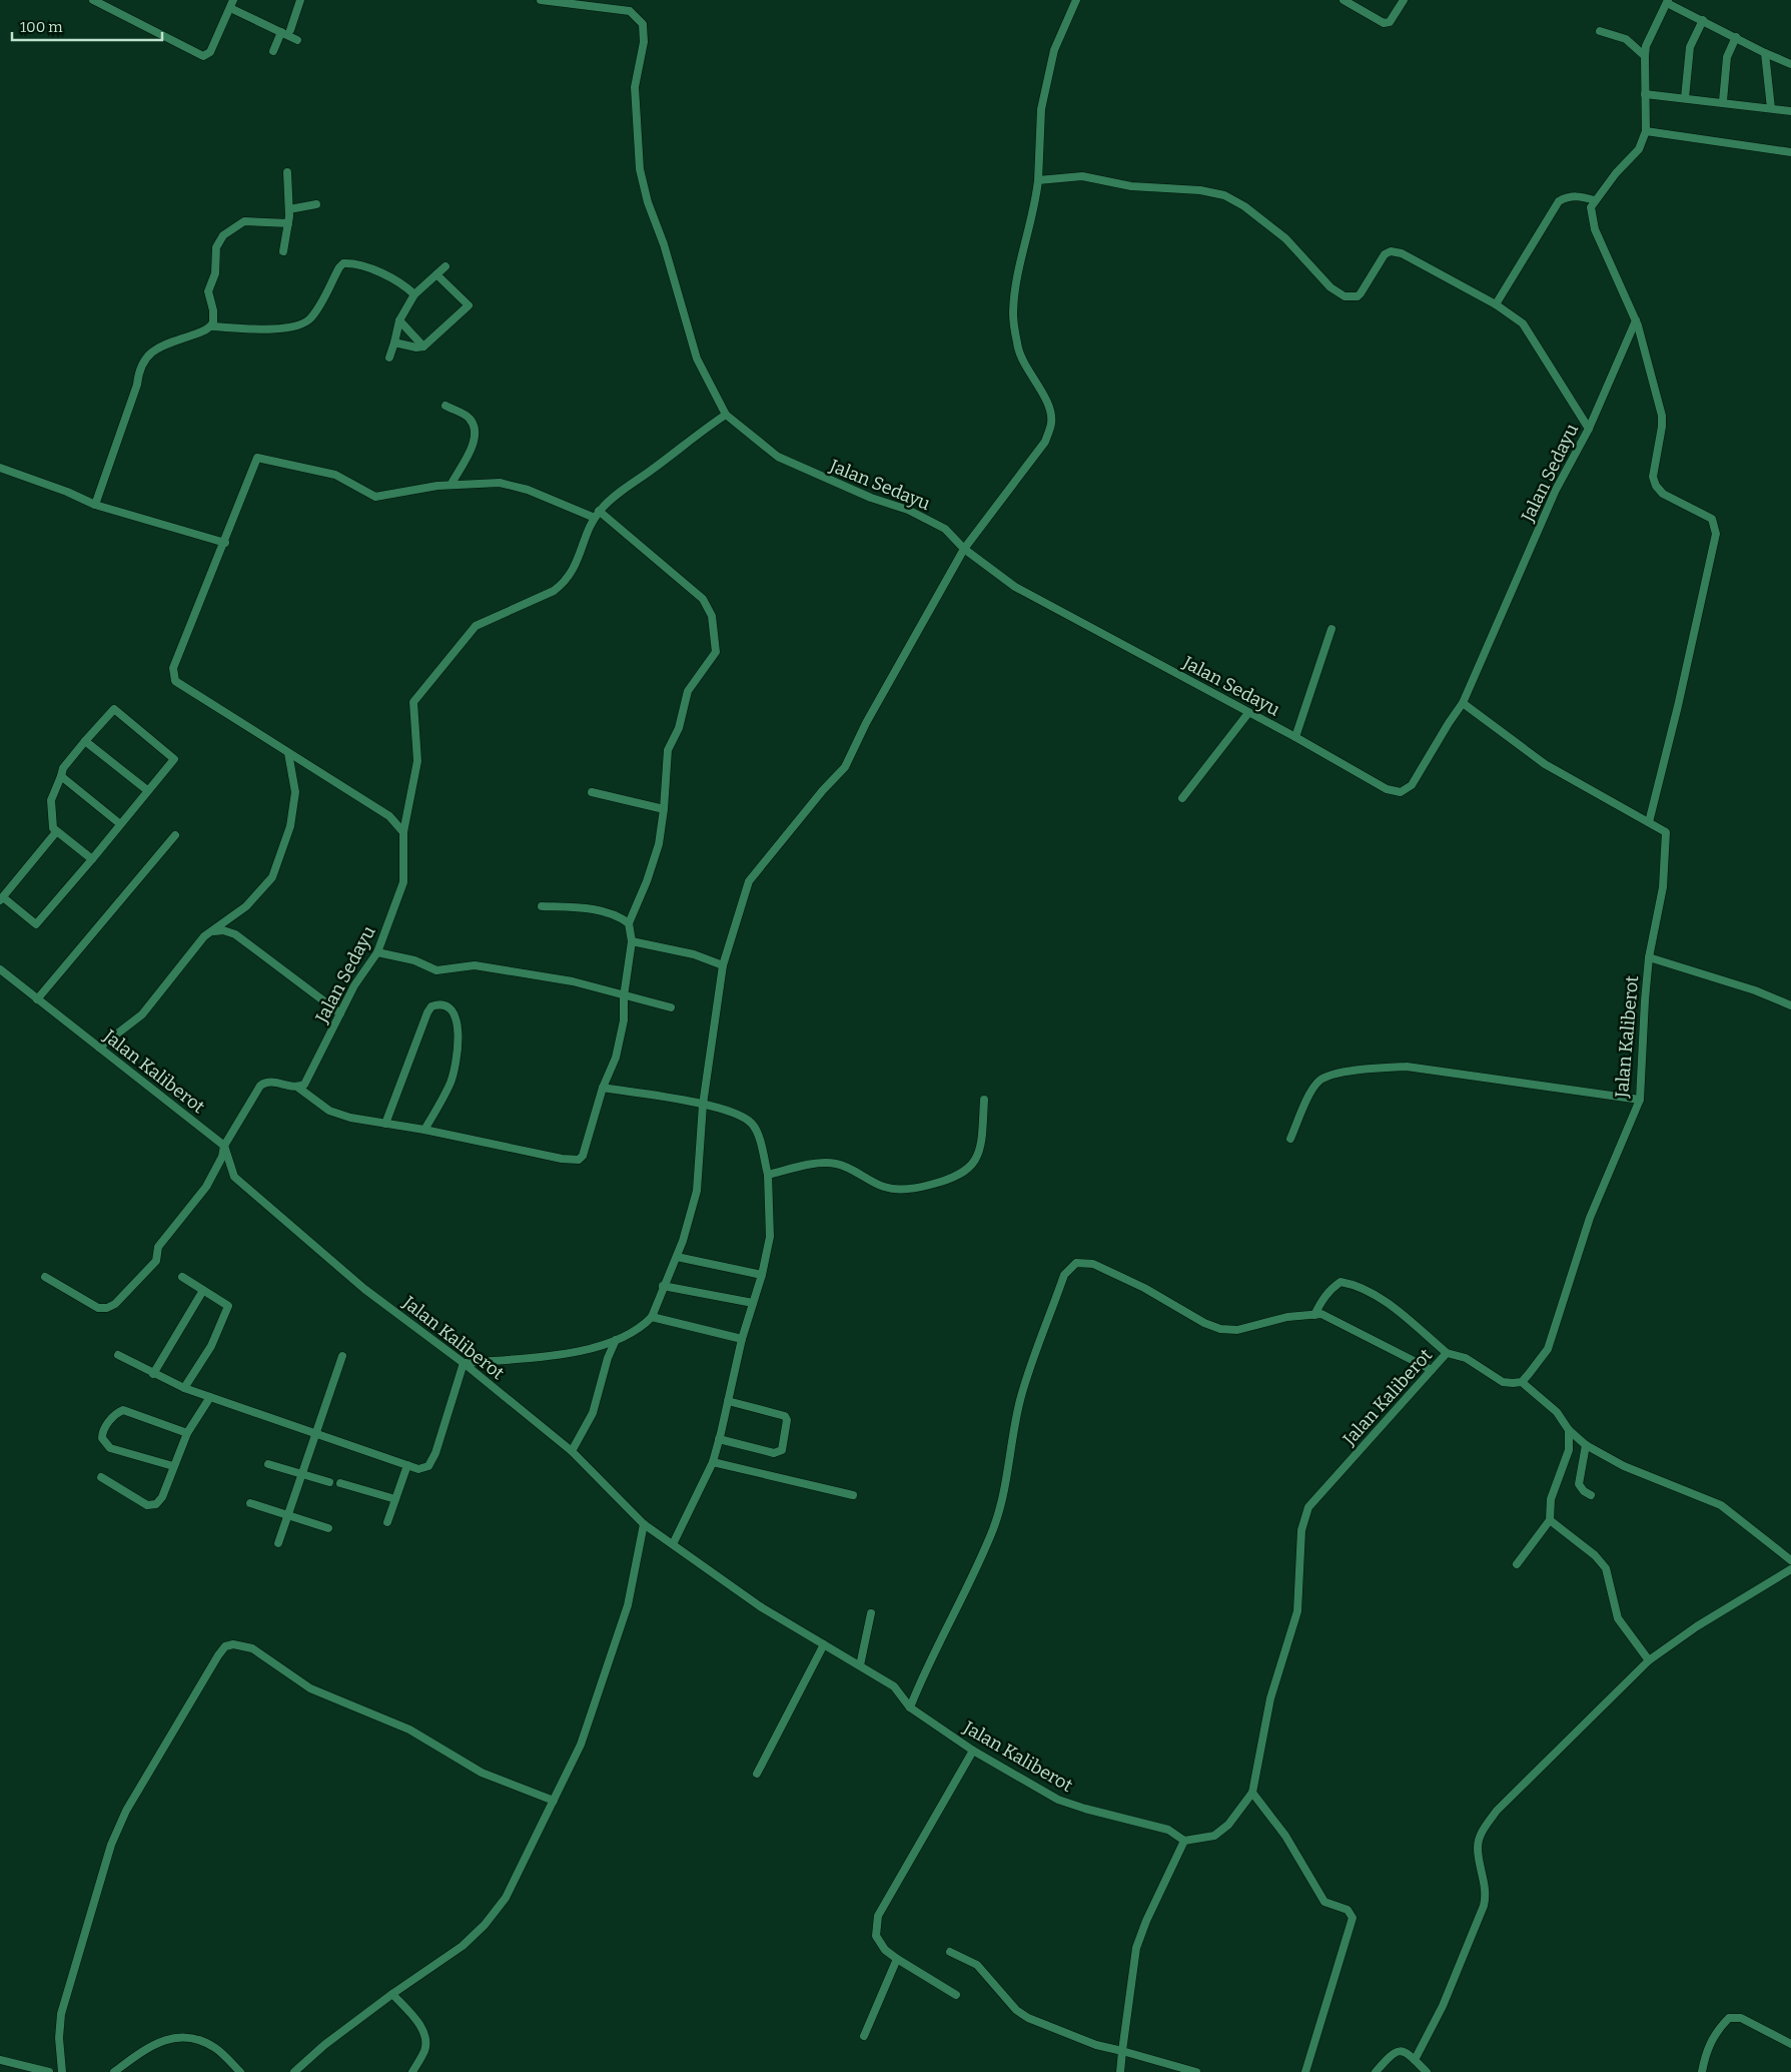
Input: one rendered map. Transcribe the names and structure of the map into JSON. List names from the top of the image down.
{
  "streets": {
    "street": ["Jalan Sedayu", "Jalan Kaliberot"]
  },
  "crossings": [
    ["Jalan Sedayu", "Jalan Kaliberot"]
  ],
  "scale_bar": "100 m"
}
